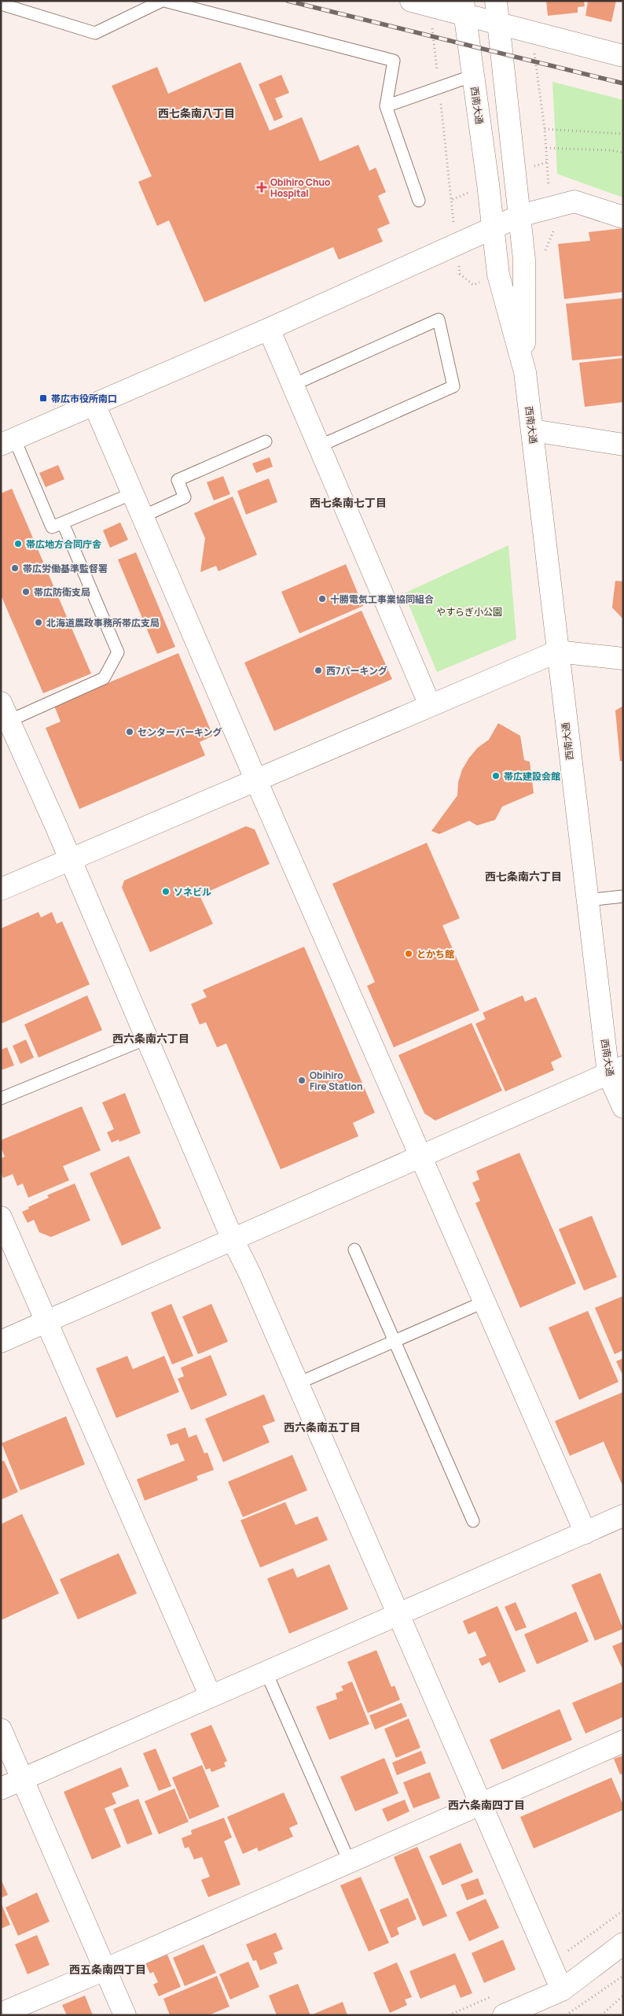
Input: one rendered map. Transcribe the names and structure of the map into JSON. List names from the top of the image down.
{
  "streets": {
    "street": ["西南大通"]
  },
  "districts": [
    "西七条南八丁目",
    "西七条南七丁目",
    "西七条南六丁目",
    "西六条南六丁目",
    "西六条南五丁目",
    "西六条南四丁目",
    "西五条南四丁目"
  ],
  "parks": ["やすらぎ小公園"],
  "places": {
    "health": ["Obihiro Chuo Hospital"],
    "transit": ["帯広市役所南口"],
    "other": [
      "帯広地方合同庁舎",
      "帯広労働基準監督署",
      "帯広防衛支局",
      "十勝電気工事業協同組合",
      "北海道農政事務所帯広支局",
      "西7パーキング",
      "センターパーキング",
      "帯広建設会館",
      "ソネビル",
      "とかち館",
      "Obihiro Fire Station"
    ]
  }
}
